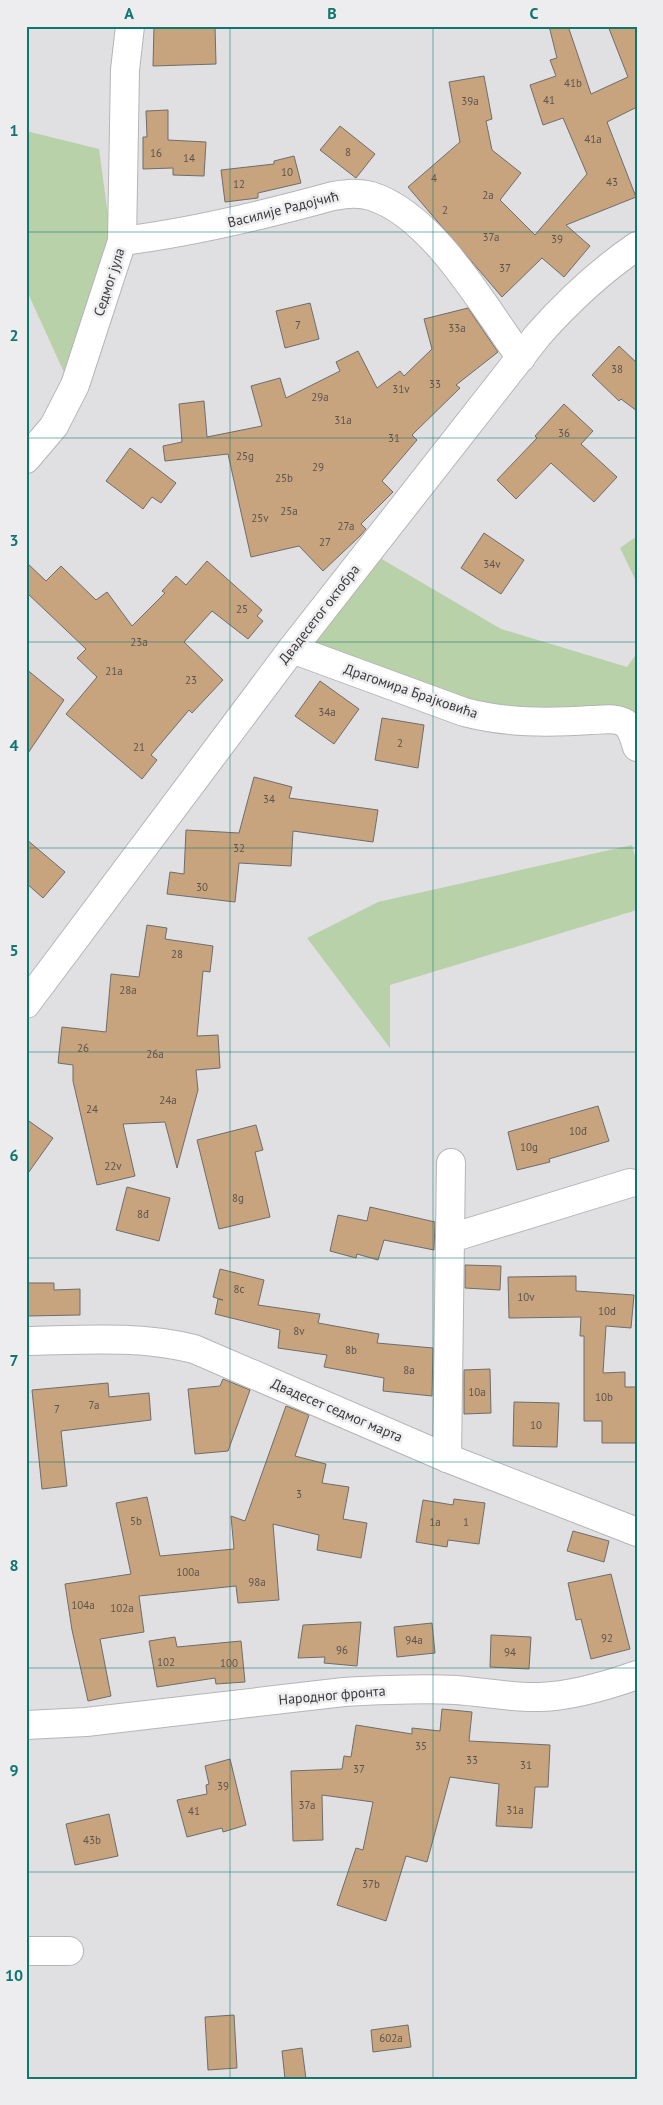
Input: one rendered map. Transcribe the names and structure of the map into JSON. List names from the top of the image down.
{
  "streets": {
    "street": [
      "Василије Радојчић",
      "Седмог јула",
      "Двадесетог октобра",
      "Драгомира Брајковића",
      "Двадесет седмог марта",
      "Народног фронта"
    ]
  },
  "crossings": [
    ["Василије Радојчић", "Седмог јула"],
    ["Василије Радојчић", "Двадесетог октобра"],
    ["Двадесетог октобра", "Драгомира Брајковића"]
  ],
  "house_numbers": [
    "41b",
    "41",
    "39a",
    "41a",
    "8",
    "16",
    "14",
    "10",
    "4",
    "43",
    "12",
    "2a",
    "2",
    "37a",
    "39",
    "37",
    "7",
    "33a",
    "38",
    "33",
    "31v",
    "29a",
    "31a",
    "36",
    "31",
    "25g",
    "29",
    "25b",
    "25a",
    "25v",
    "27a",
    "27",
    "34v",
    "25",
    "23a",
    "21a",
    "23",
    "34a",
    "2",
    "21",
    "34",
    "32",
    "30",
    "28",
    "28a",
    "26",
    "26a",
    "24a",
    "24",
    "10đ",
    "10g",
    "22v",
    "8g",
    "8đ",
    "8c",
    "10v",
    "10d",
    "8v",
    "8b",
    "8a",
    "10a",
    "10b",
    "7a",
    "7",
    "10",
    "3",
    "5b",
    "1a",
    "1",
    "100a",
    "98a",
    "104a",
    "102a",
    "92",
    "94a",
    "96",
    "94",
    "102",
    "100",
    "35",
    "33",
    "31",
    "37",
    "39",
    "37a",
    "31a",
    "41",
    "43b",
    "37b",
    "602a"
  ],
  "grid": {
    "columns": ["A", "B", "C"],
    "rows": [
      "1",
      "2",
      "3",
      "4",
      "5",
      "6",
      "7",
      "8",
      "9",
      "10"
    ]
  }
}
